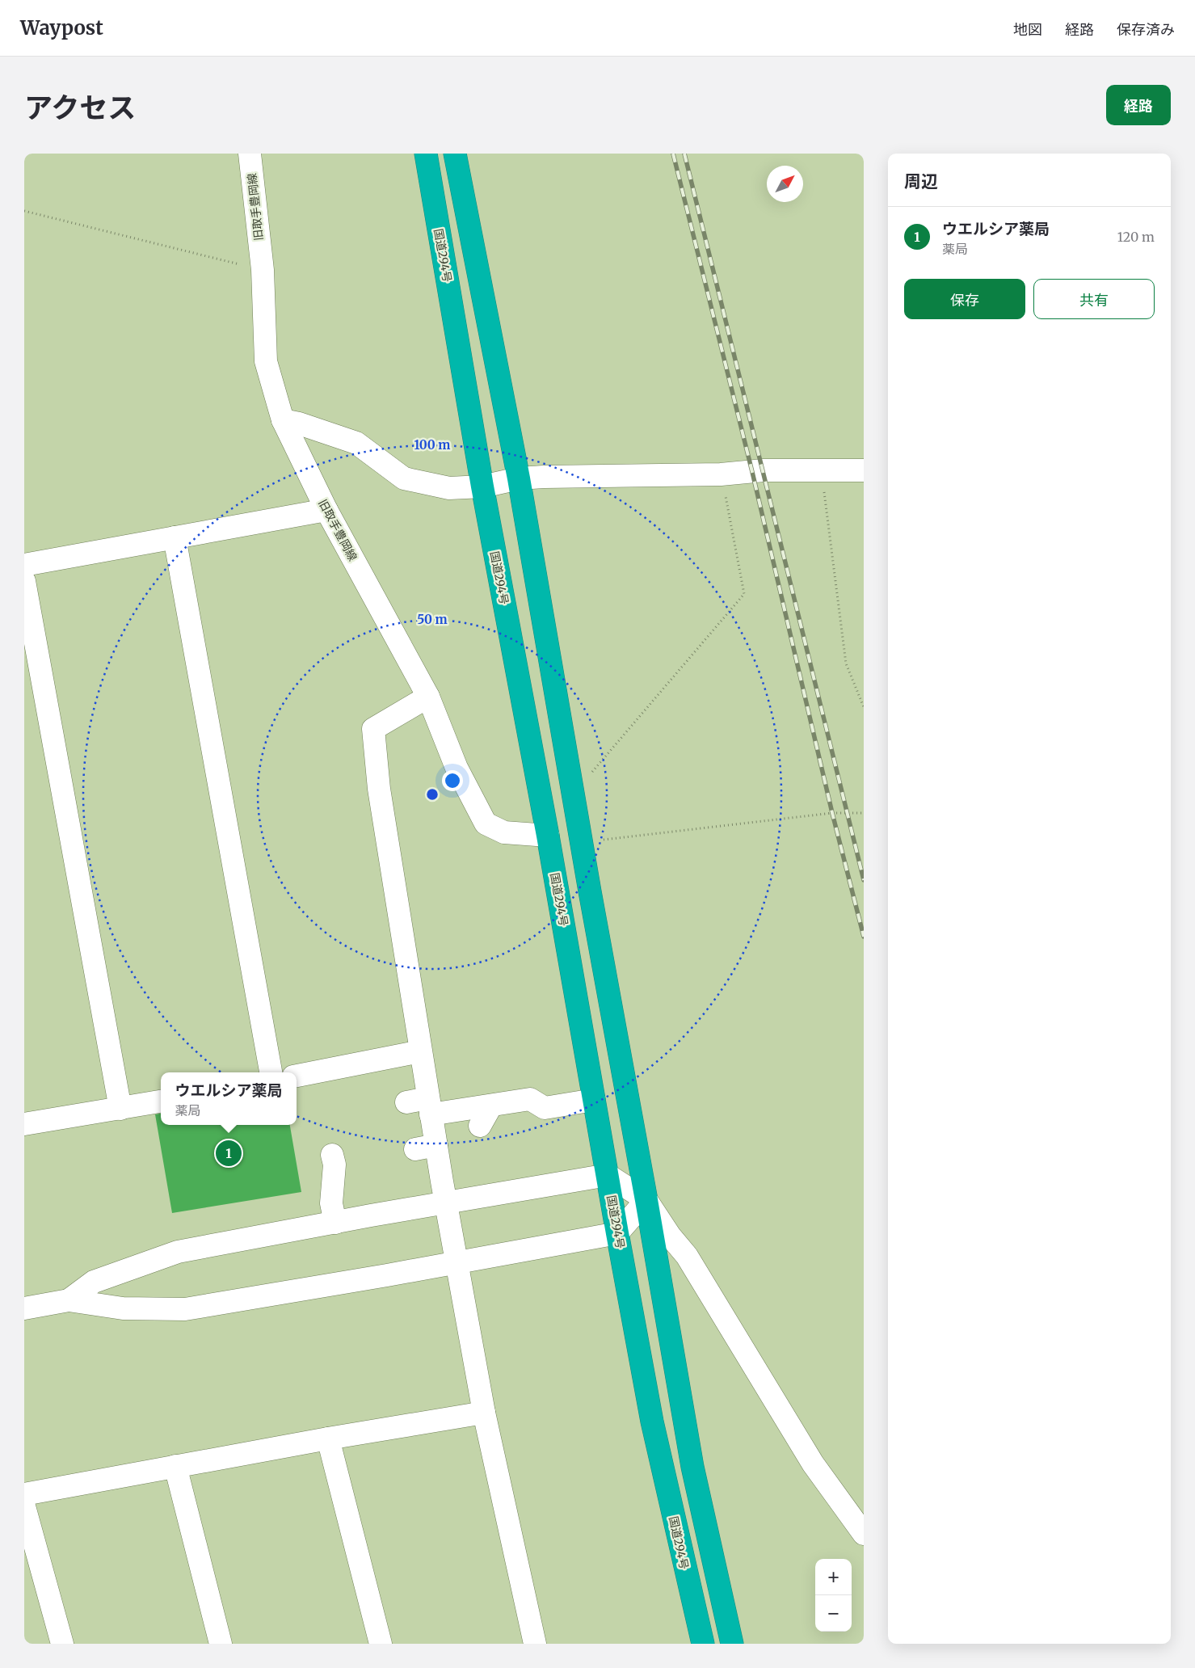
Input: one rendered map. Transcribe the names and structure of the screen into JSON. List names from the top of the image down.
{
  "streets": {
    "highway": ["国道294号"],
    "street": ["旧取手豊岡線"]
  },
  "crossings": [
    ["旧取手豊岡線", "国道294号"]
  ],
  "north": "top right",
  "page": {
    "header": "Waypost",
    "nav": ["地図", "経路", "保存済み"],
    "title": "アクセス",
    "buttons": [
      "経路",
      ["保存", "共有"]
    ],
    "heading": "周辺",
    "list": [
      {
        "mark": "1",
        "name": "ウエルシア薬局",
        "note": "薬局",
        "value": "120 m"
      }
    ],
    "popup": ["ウエルシア薬局", "薬局"],
    "pins": "1",
    "map_buttons": ["+", "−"]
  },
  "rings": ["100 m", "50 m"]
}
